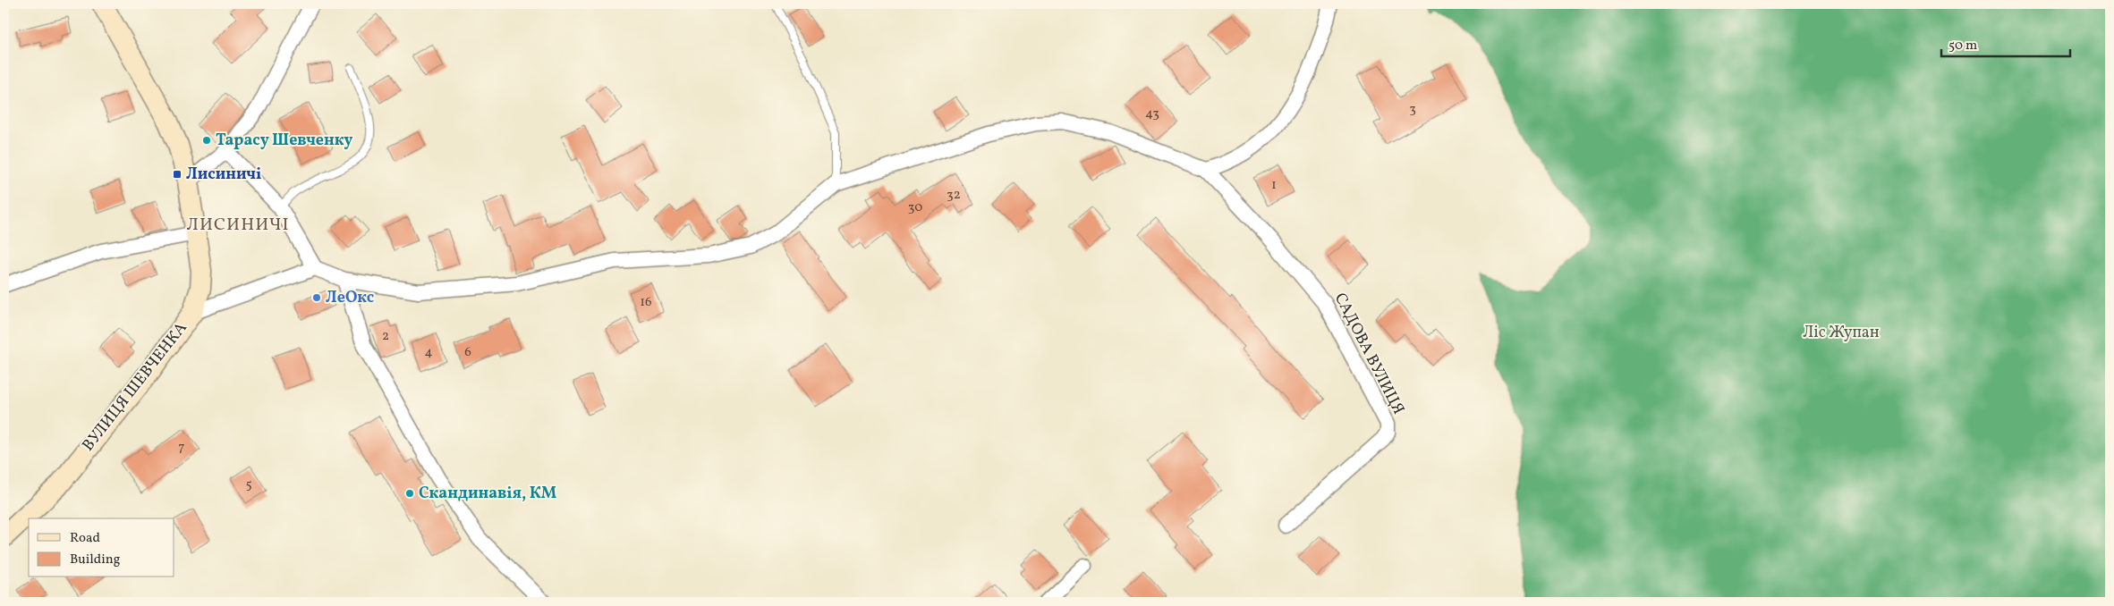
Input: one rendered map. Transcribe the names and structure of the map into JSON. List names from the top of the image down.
{
  "streets": {
    "main road": ["ВУЛИЦЯ ШЕВЧЕНКА"],
    "street": ["САДОВА ВУЛИЦЯ"]
  },
  "districts": ["ЛИСИНИЧІ"],
  "parks": ["Ліс Жупан"],
  "places": {
    "other": ["Тарасу Шевченку", "ЛеОкс", "Скандинавія, КМ"],
    "transit": ["Лисиничі"]
  },
  "house_numbers": [
    "3",
    "43",
    "1",
    "32",
    "30",
    "16",
    "2",
    "4",
    "6",
    "7",
    "5"
  ],
  "legend": ["Road", "Building"],
  "scale_bar": "50 m"
}
